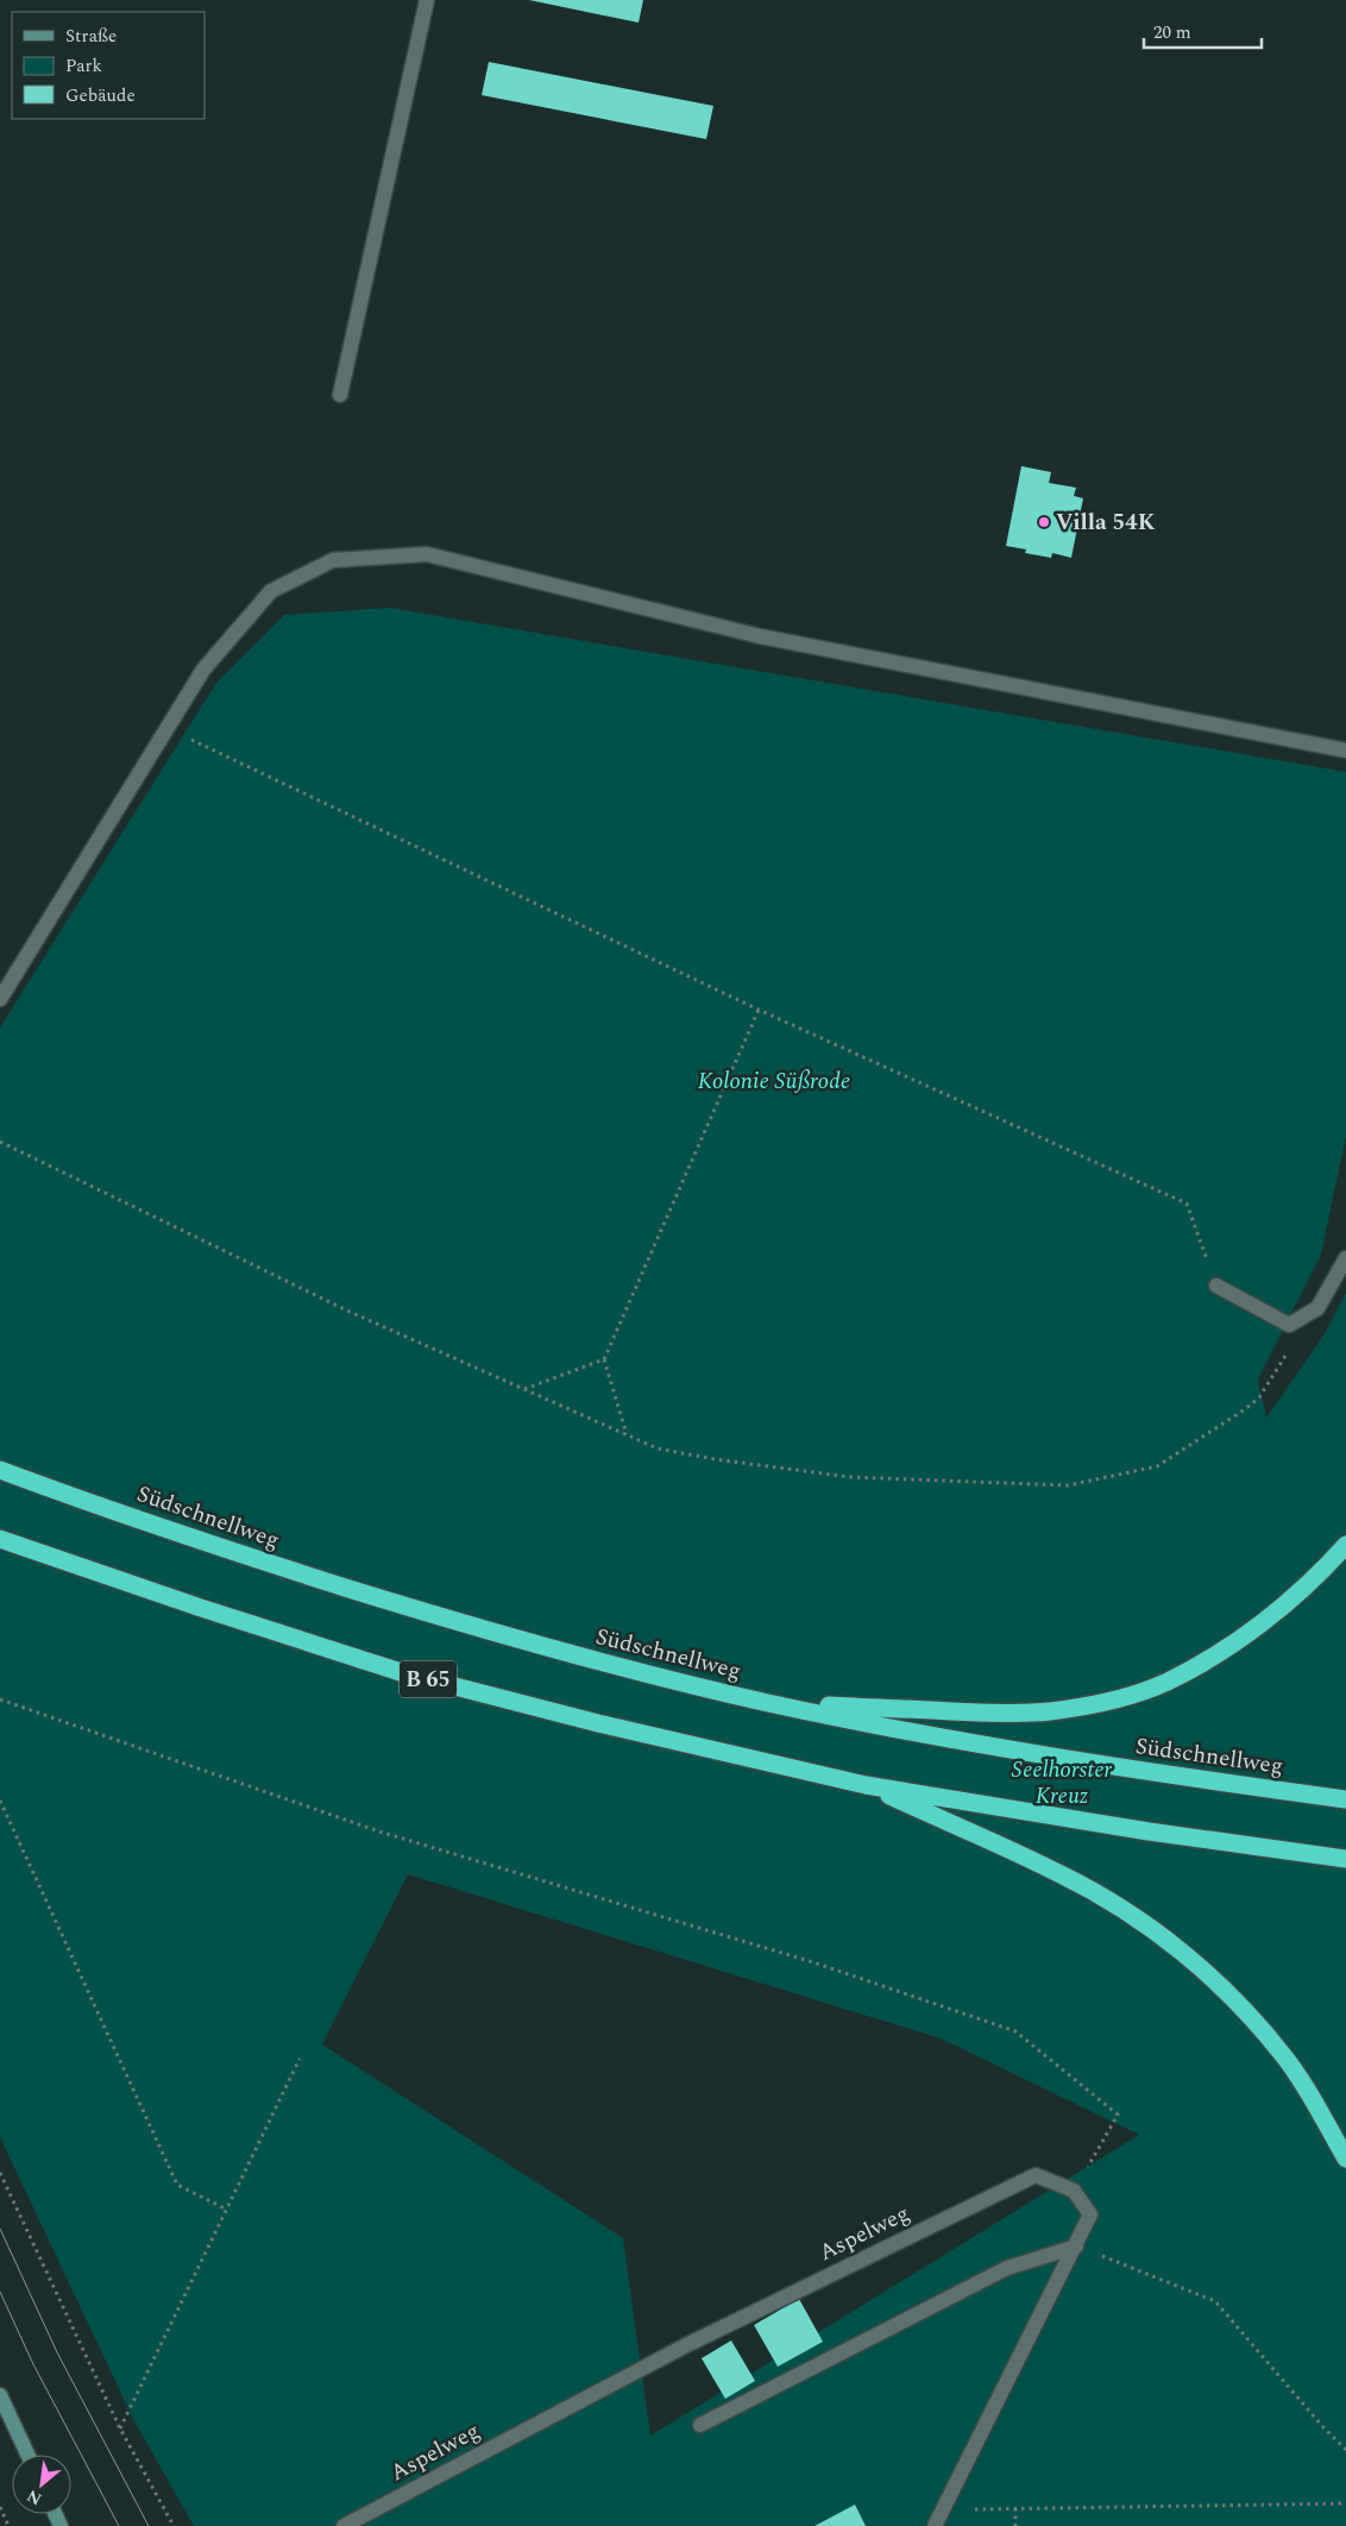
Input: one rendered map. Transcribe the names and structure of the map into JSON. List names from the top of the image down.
{
  "streets": {
    "highway": ["Südschnellweg", "B 65"],
    "lane": ["Aspelweg"]
  },
  "parks": ["Kolonie Süßrode", "Seelhorster Kreuz"],
  "places": ["Villa 54K"],
  "legend": ["Straße", "Park", "Gebäude"],
  "scale_bar": "20 m",
  "north": "bottom left"
}
